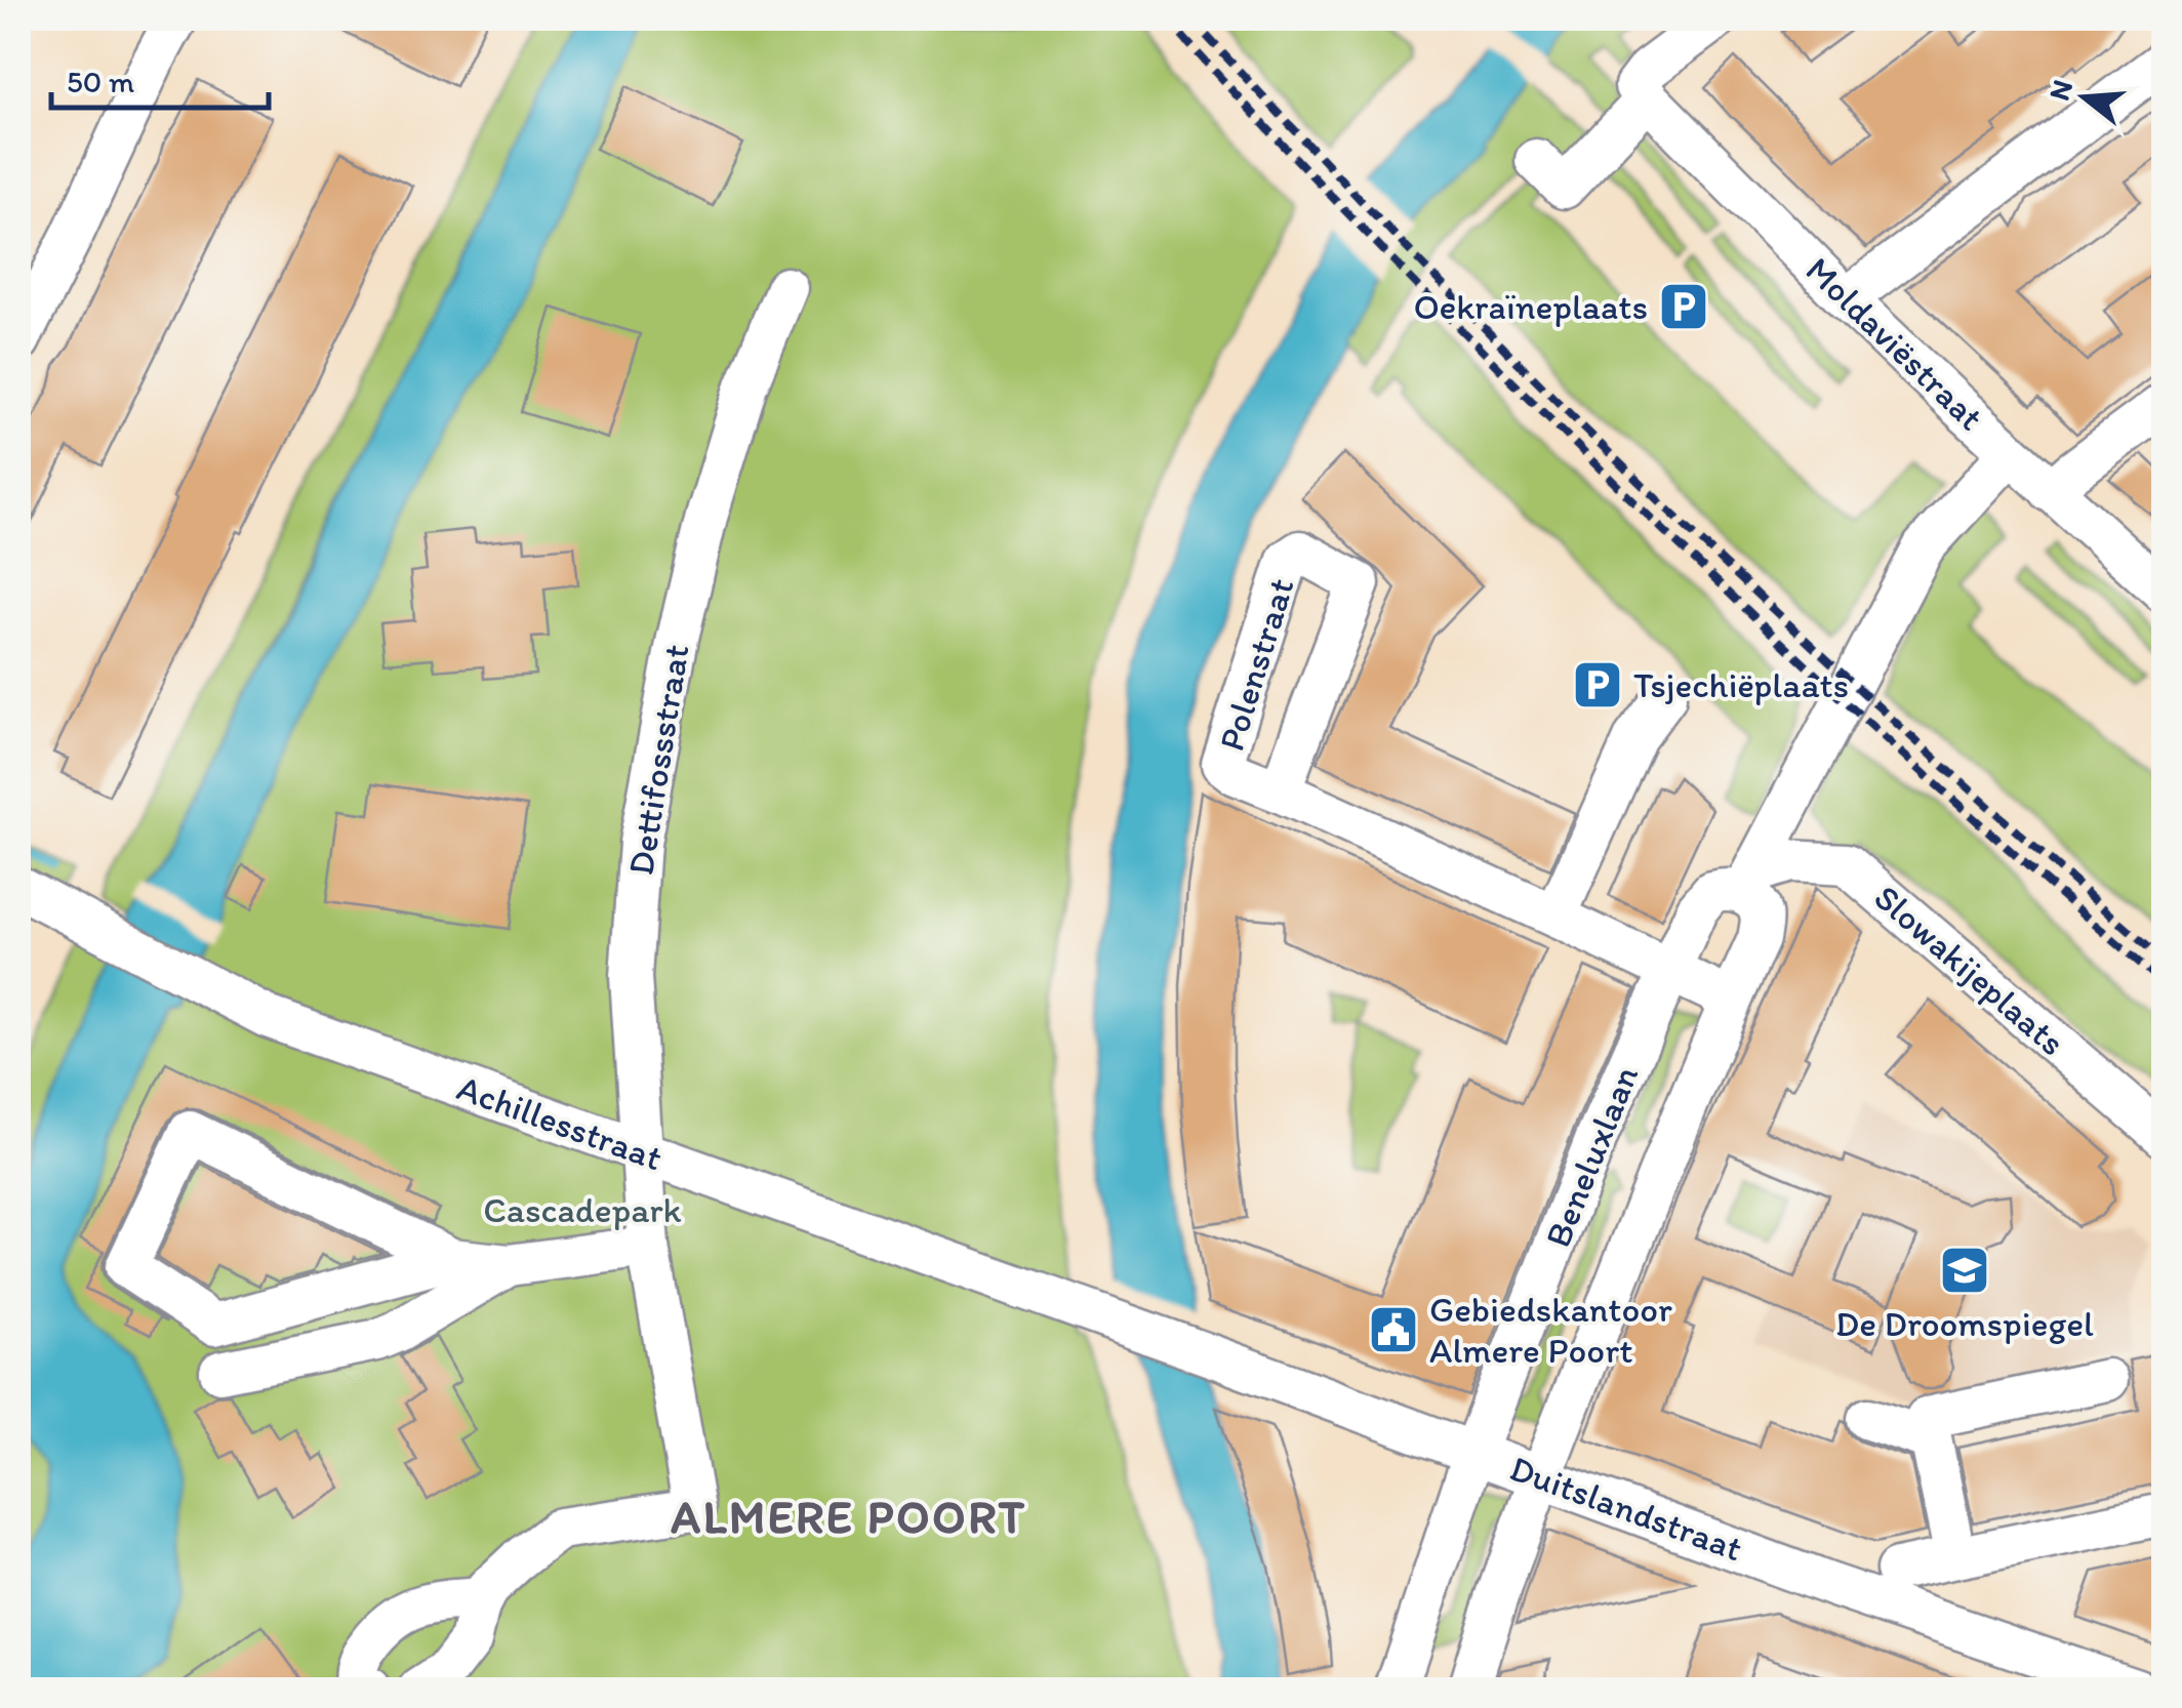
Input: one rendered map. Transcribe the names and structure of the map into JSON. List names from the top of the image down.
{
  "streets": {
    "street": [
      "Moldaviëstraat",
      "Polenstraat",
      "Dettifossstraat",
      "Slowakijeplaats",
      "Achillesstraat",
      "Beneluxlaan",
      "Duitslandstraat"
    ]
  },
  "crossings": [
    ["Polenstraat", "Beneluxlaan"],
    ["Dettifossstraat", "Achillesstraat"],
    ["Slowakijeplaats", "Beneluxlaan"],
    ["Achillesstraat", "Duitslandstraat"],
    ["Beneluxlaan", "Duitslandstraat"]
  ],
  "districts": ["ALMERE POORT"],
  "parks": ["Cascadepark"],
  "places": {
    "parking": ["Oekraïneplaats", "Tsjechiëplaats"],
    "school or university": ["De Droomspiegel"],
    "public building": ["Gebiedskantoor Almere Poort"]
  },
  "scale_bar": "50 m",
  "north": "left"
}
